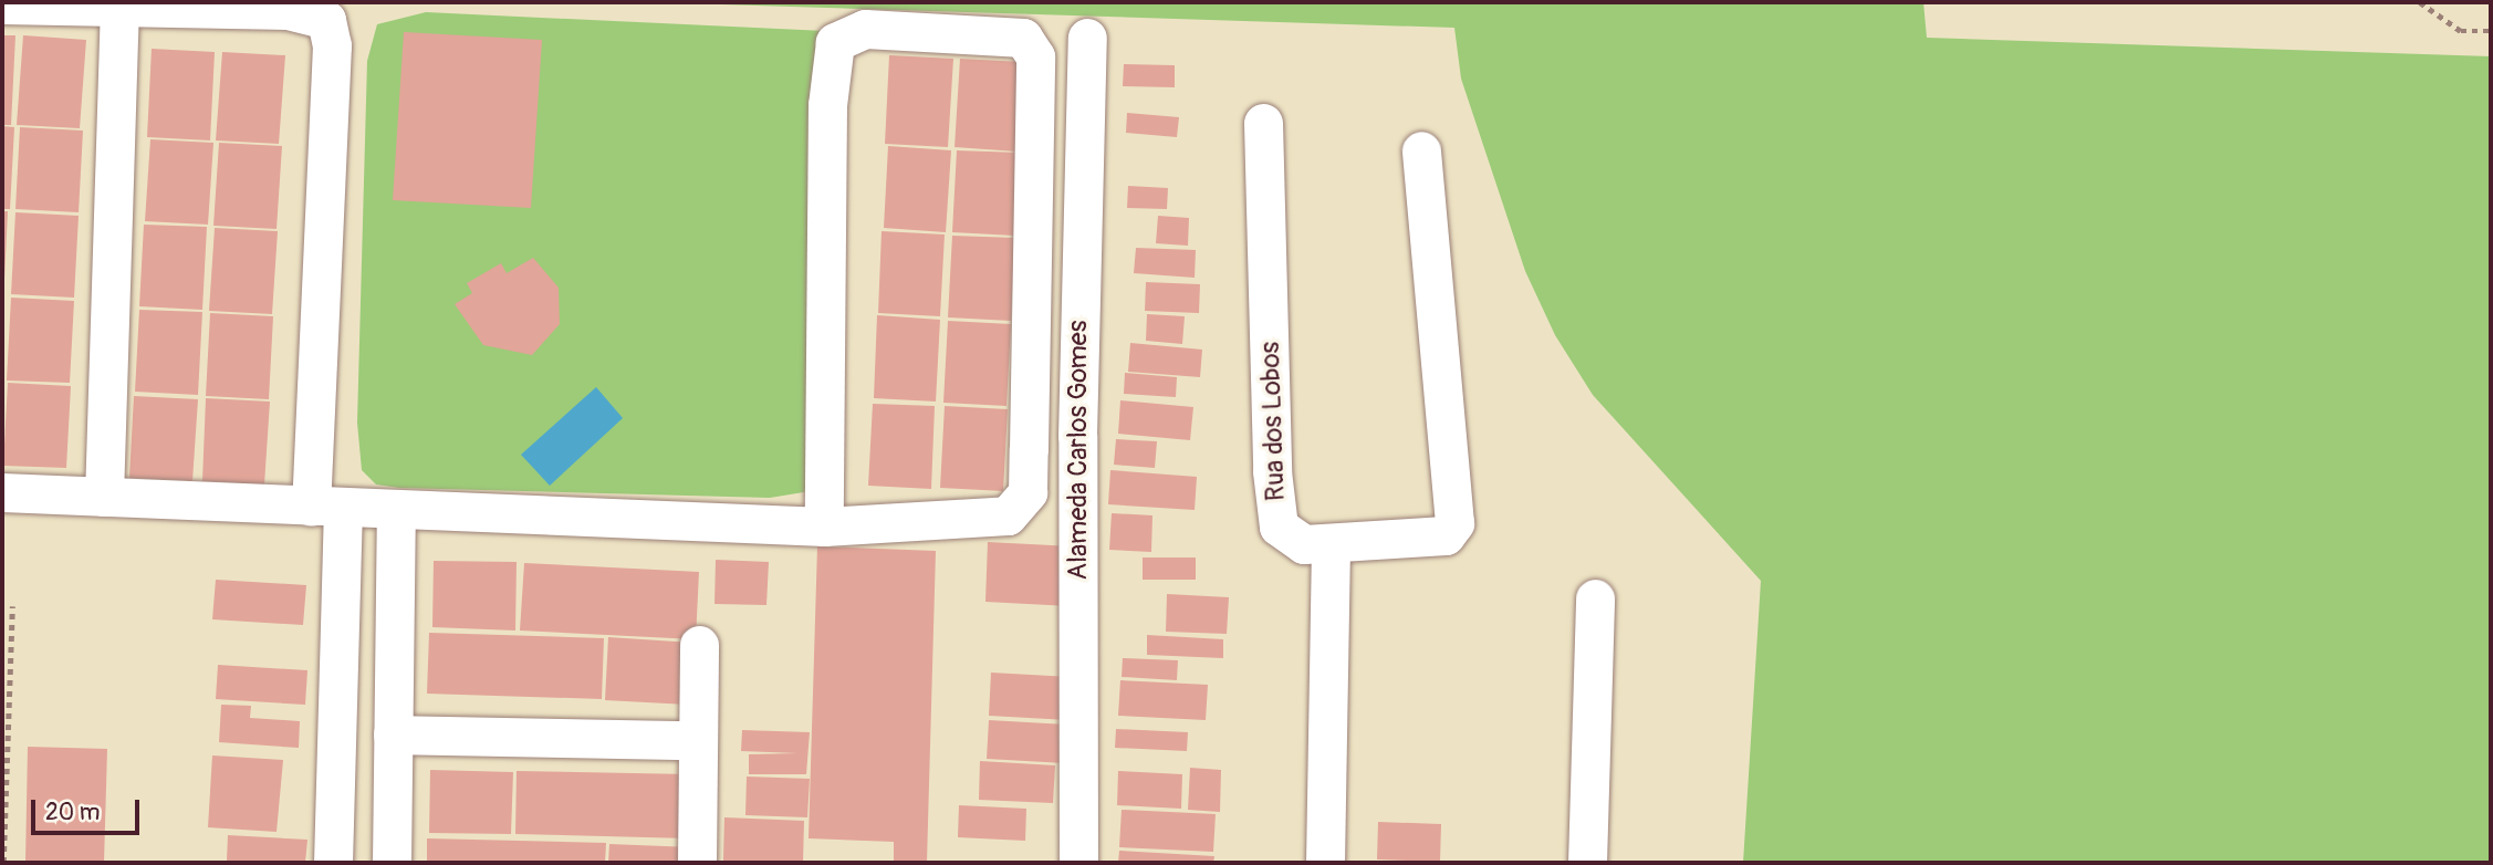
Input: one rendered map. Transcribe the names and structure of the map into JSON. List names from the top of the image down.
{
  "streets": {
    "street": ["Rua dos Lobos", "Alameda Carlos Gomes"]
  },
  "scale_bar": "20 m"
}
